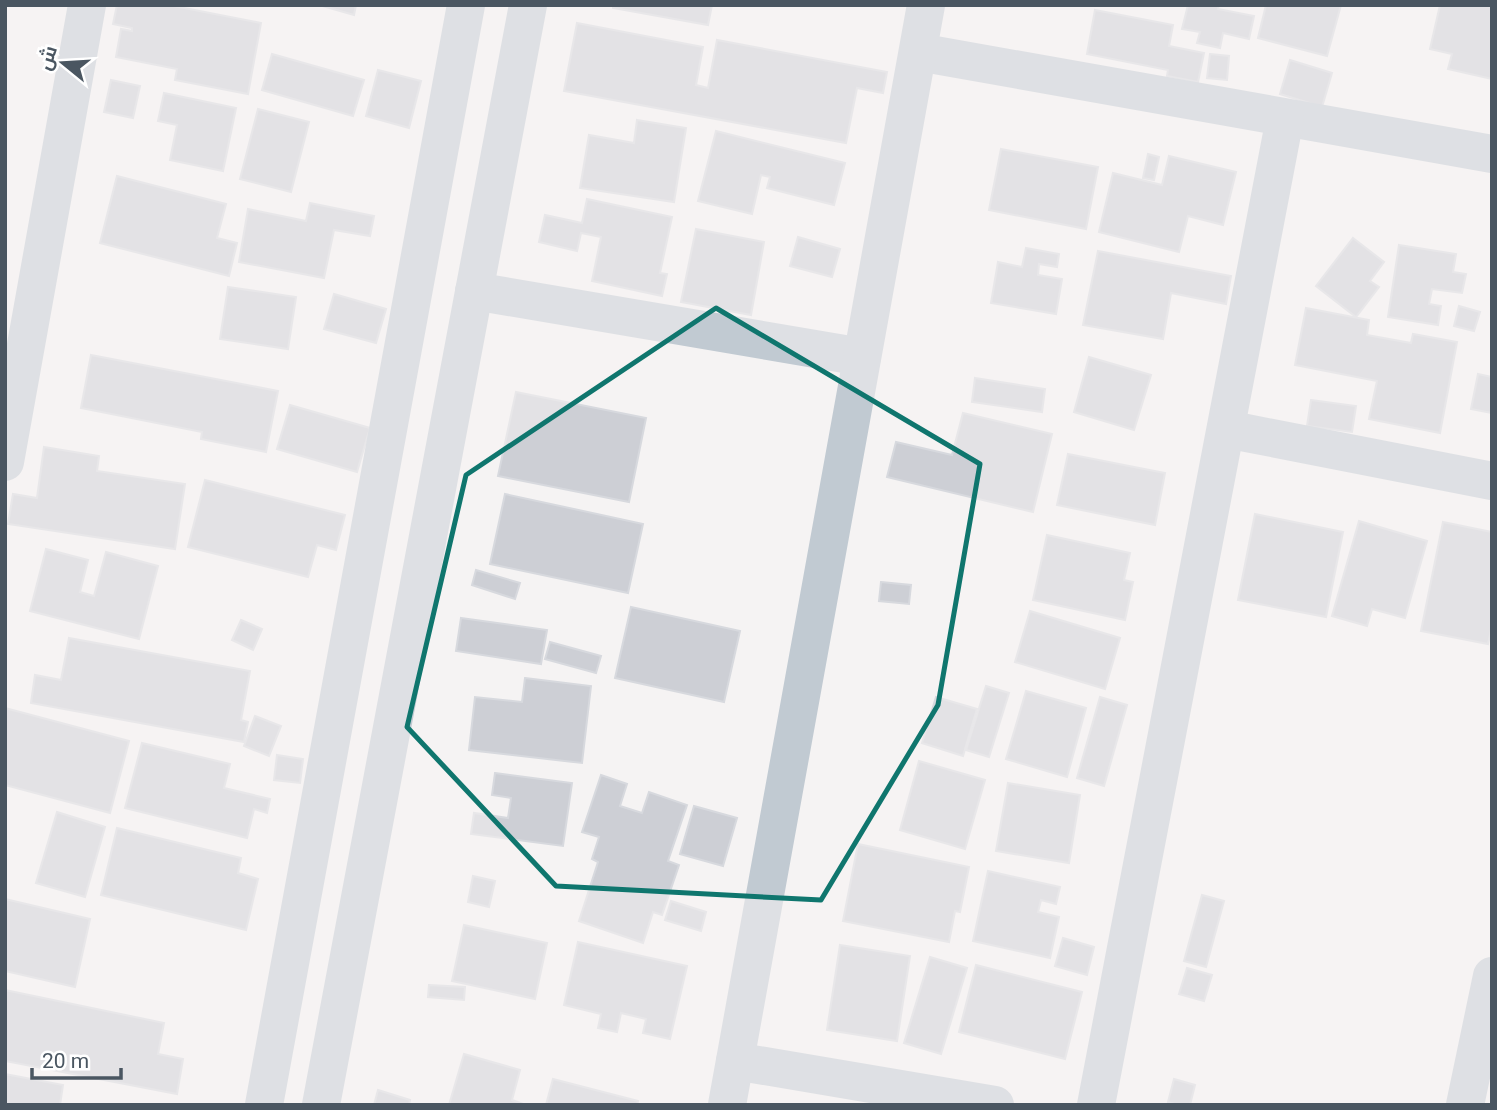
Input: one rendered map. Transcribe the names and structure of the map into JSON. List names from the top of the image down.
{
  "scale_bar": "20 m",
  "north": "left"
}
